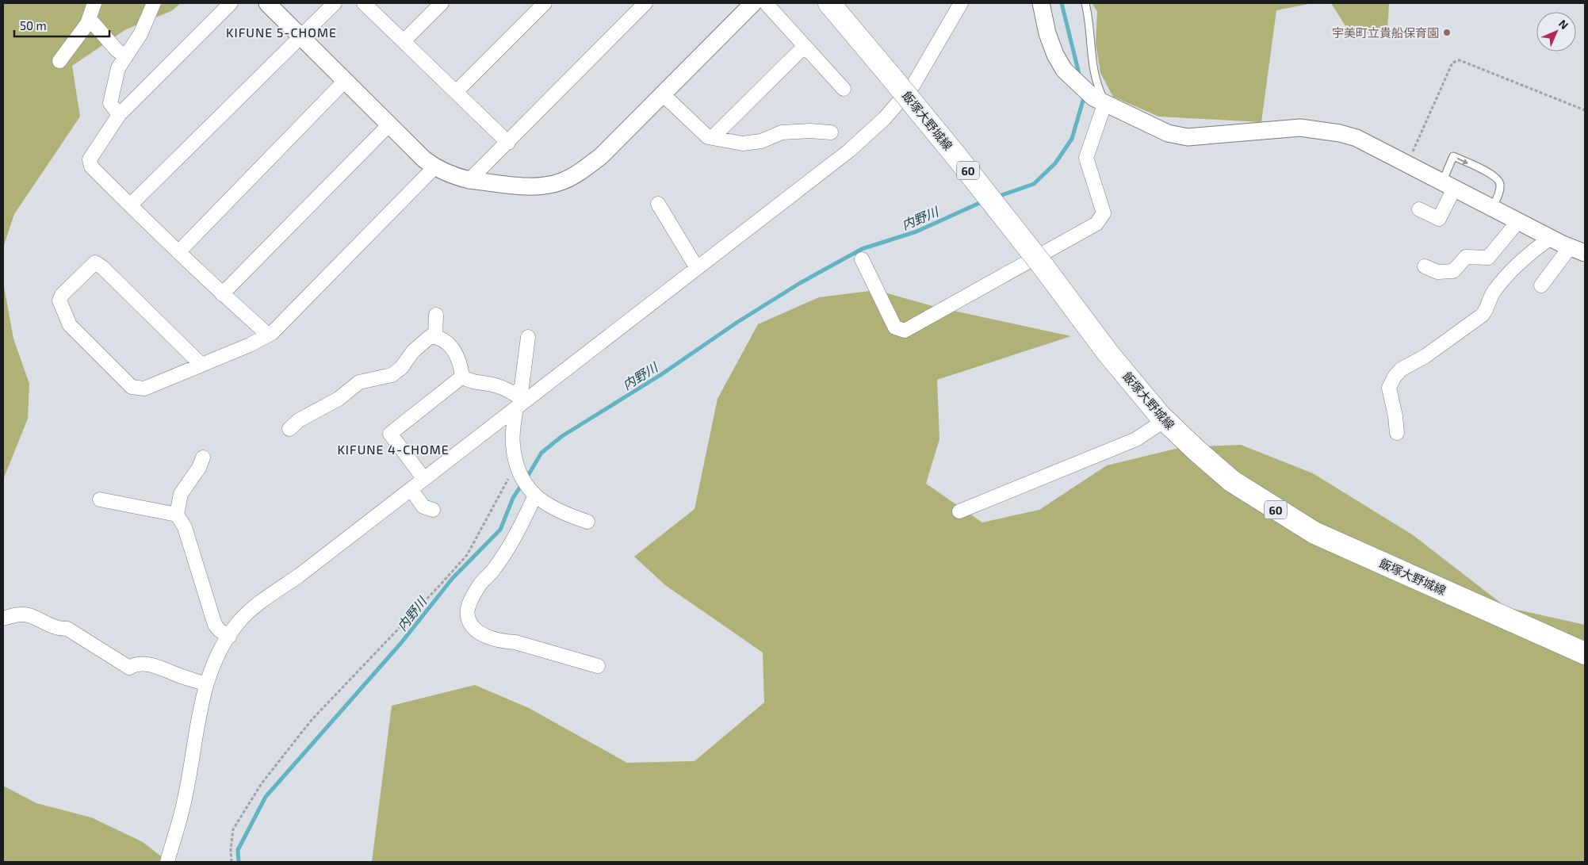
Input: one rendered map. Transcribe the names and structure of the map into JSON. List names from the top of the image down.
{
  "streets": {
    "main road": ["飯塚大野城線", "60"]
  },
  "districts": ["KIFUNE 5-CHOME", "KIFUNE 4-CHOME"],
  "water": ["内野川"],
  "places": ["宇美町立貴船保育園"],
  "scale_bar": "50 m",
  "north": "top right"
}
